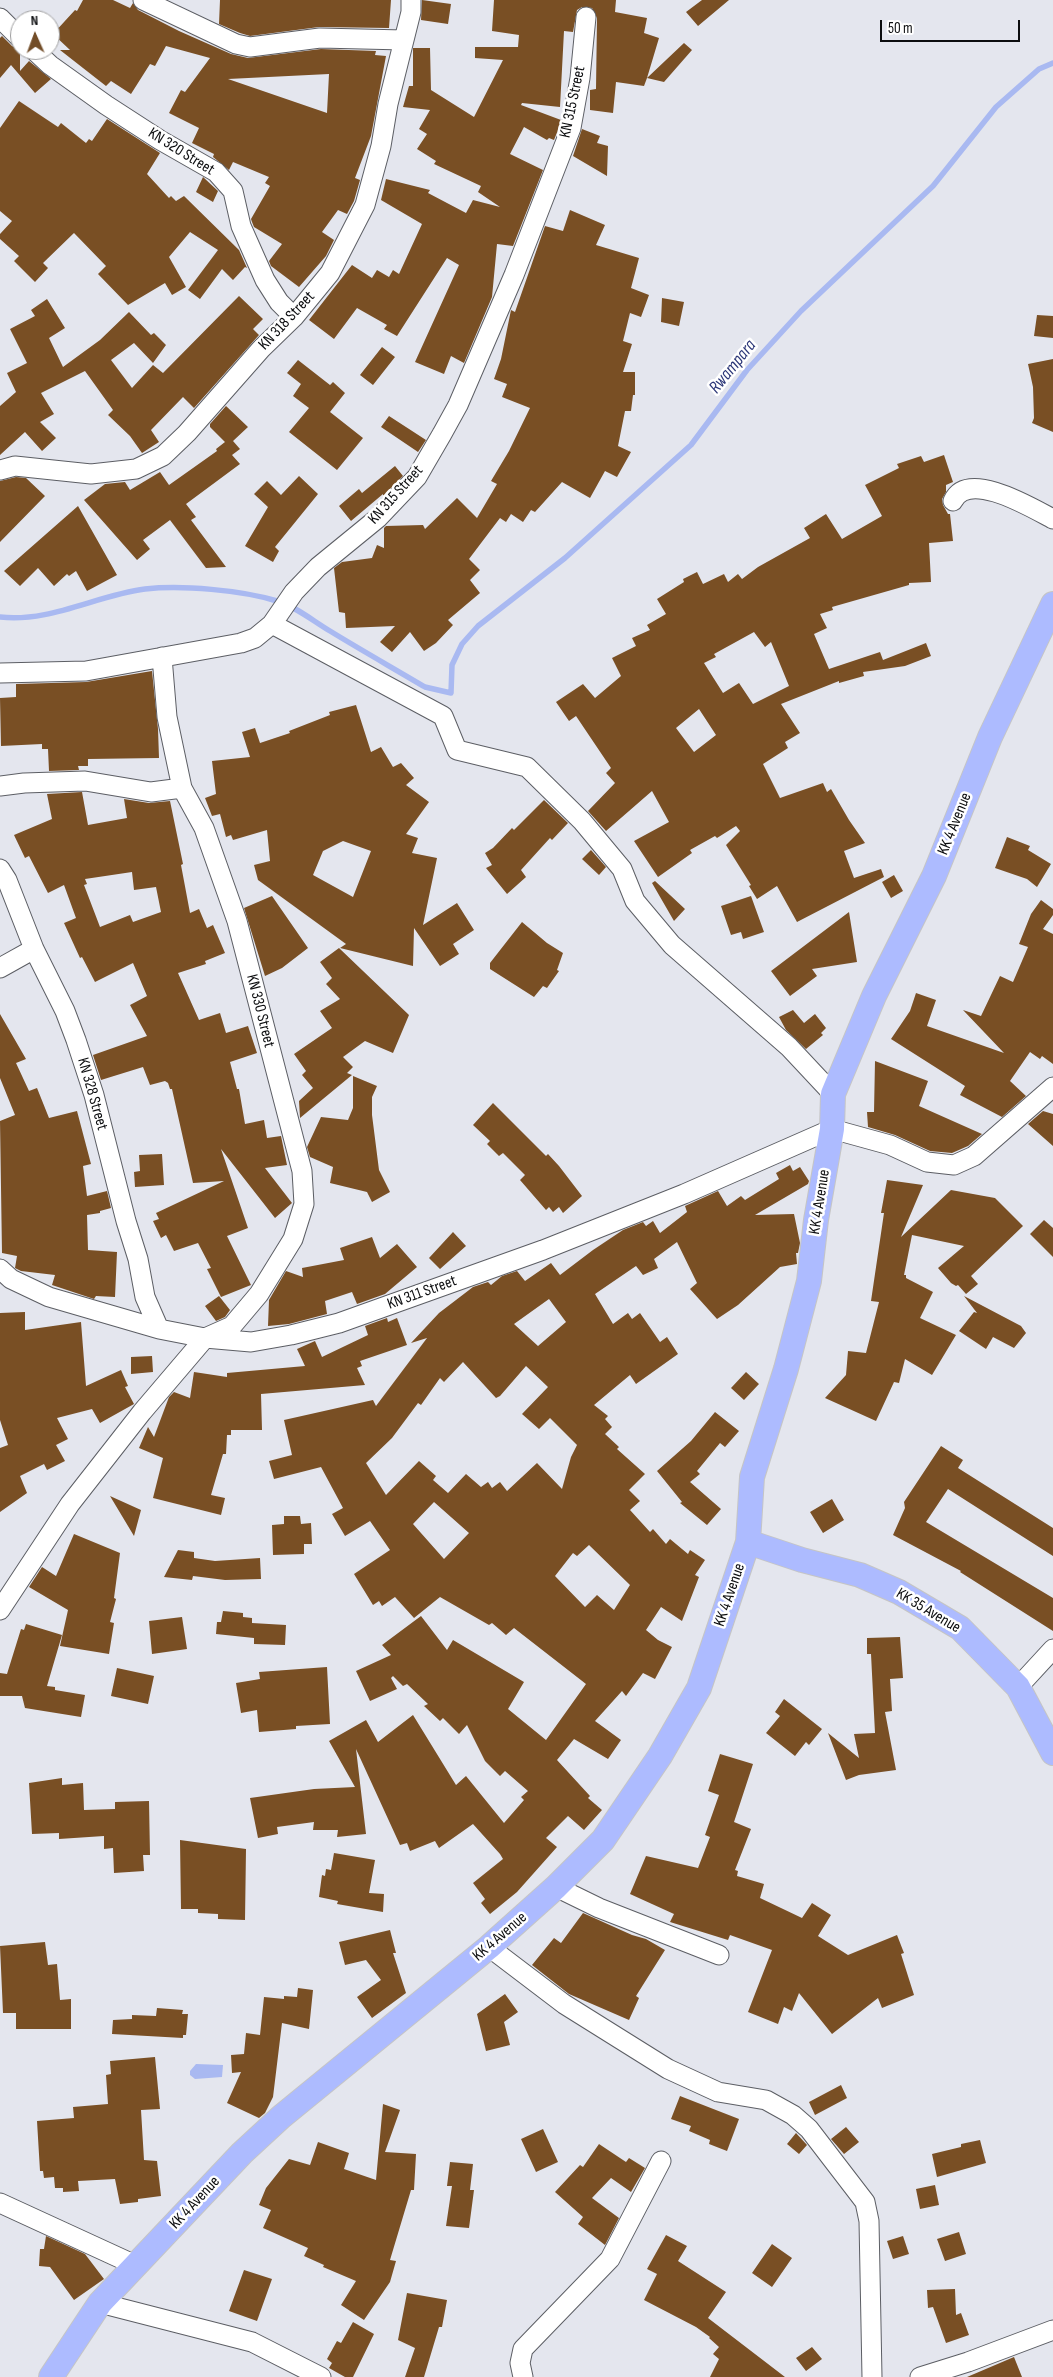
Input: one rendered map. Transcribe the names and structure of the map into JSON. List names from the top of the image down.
{
  "streets": {
    "main road": ["KK 4 Avenue", "KK 35 Avenue"],
    "street": [
      "KN 315 Street",
      "KN 320 Street",
      "KN 318 Street",
      "KN 330 Street",
      "KN 328 Street",
      "KN 311 Street"
    ]
  },
  "crossings": [
    ["KN 315 Street", "KN 330 Street"],
    ["KN 320 Street", "KN 318 Street"],
    ["KK 4 Avenue", "KN 311 Street"],
    ["KK 4 Avenue", "KK 35 Avenue"],
    ["KN 330 Street", "KN 311 Street"],
    ["KN 328 Street", "KN 311 Street"]
  ],
  "water": ["Rwampara"],
  "scale_bar": "50 m",
  "north": "top"
}
